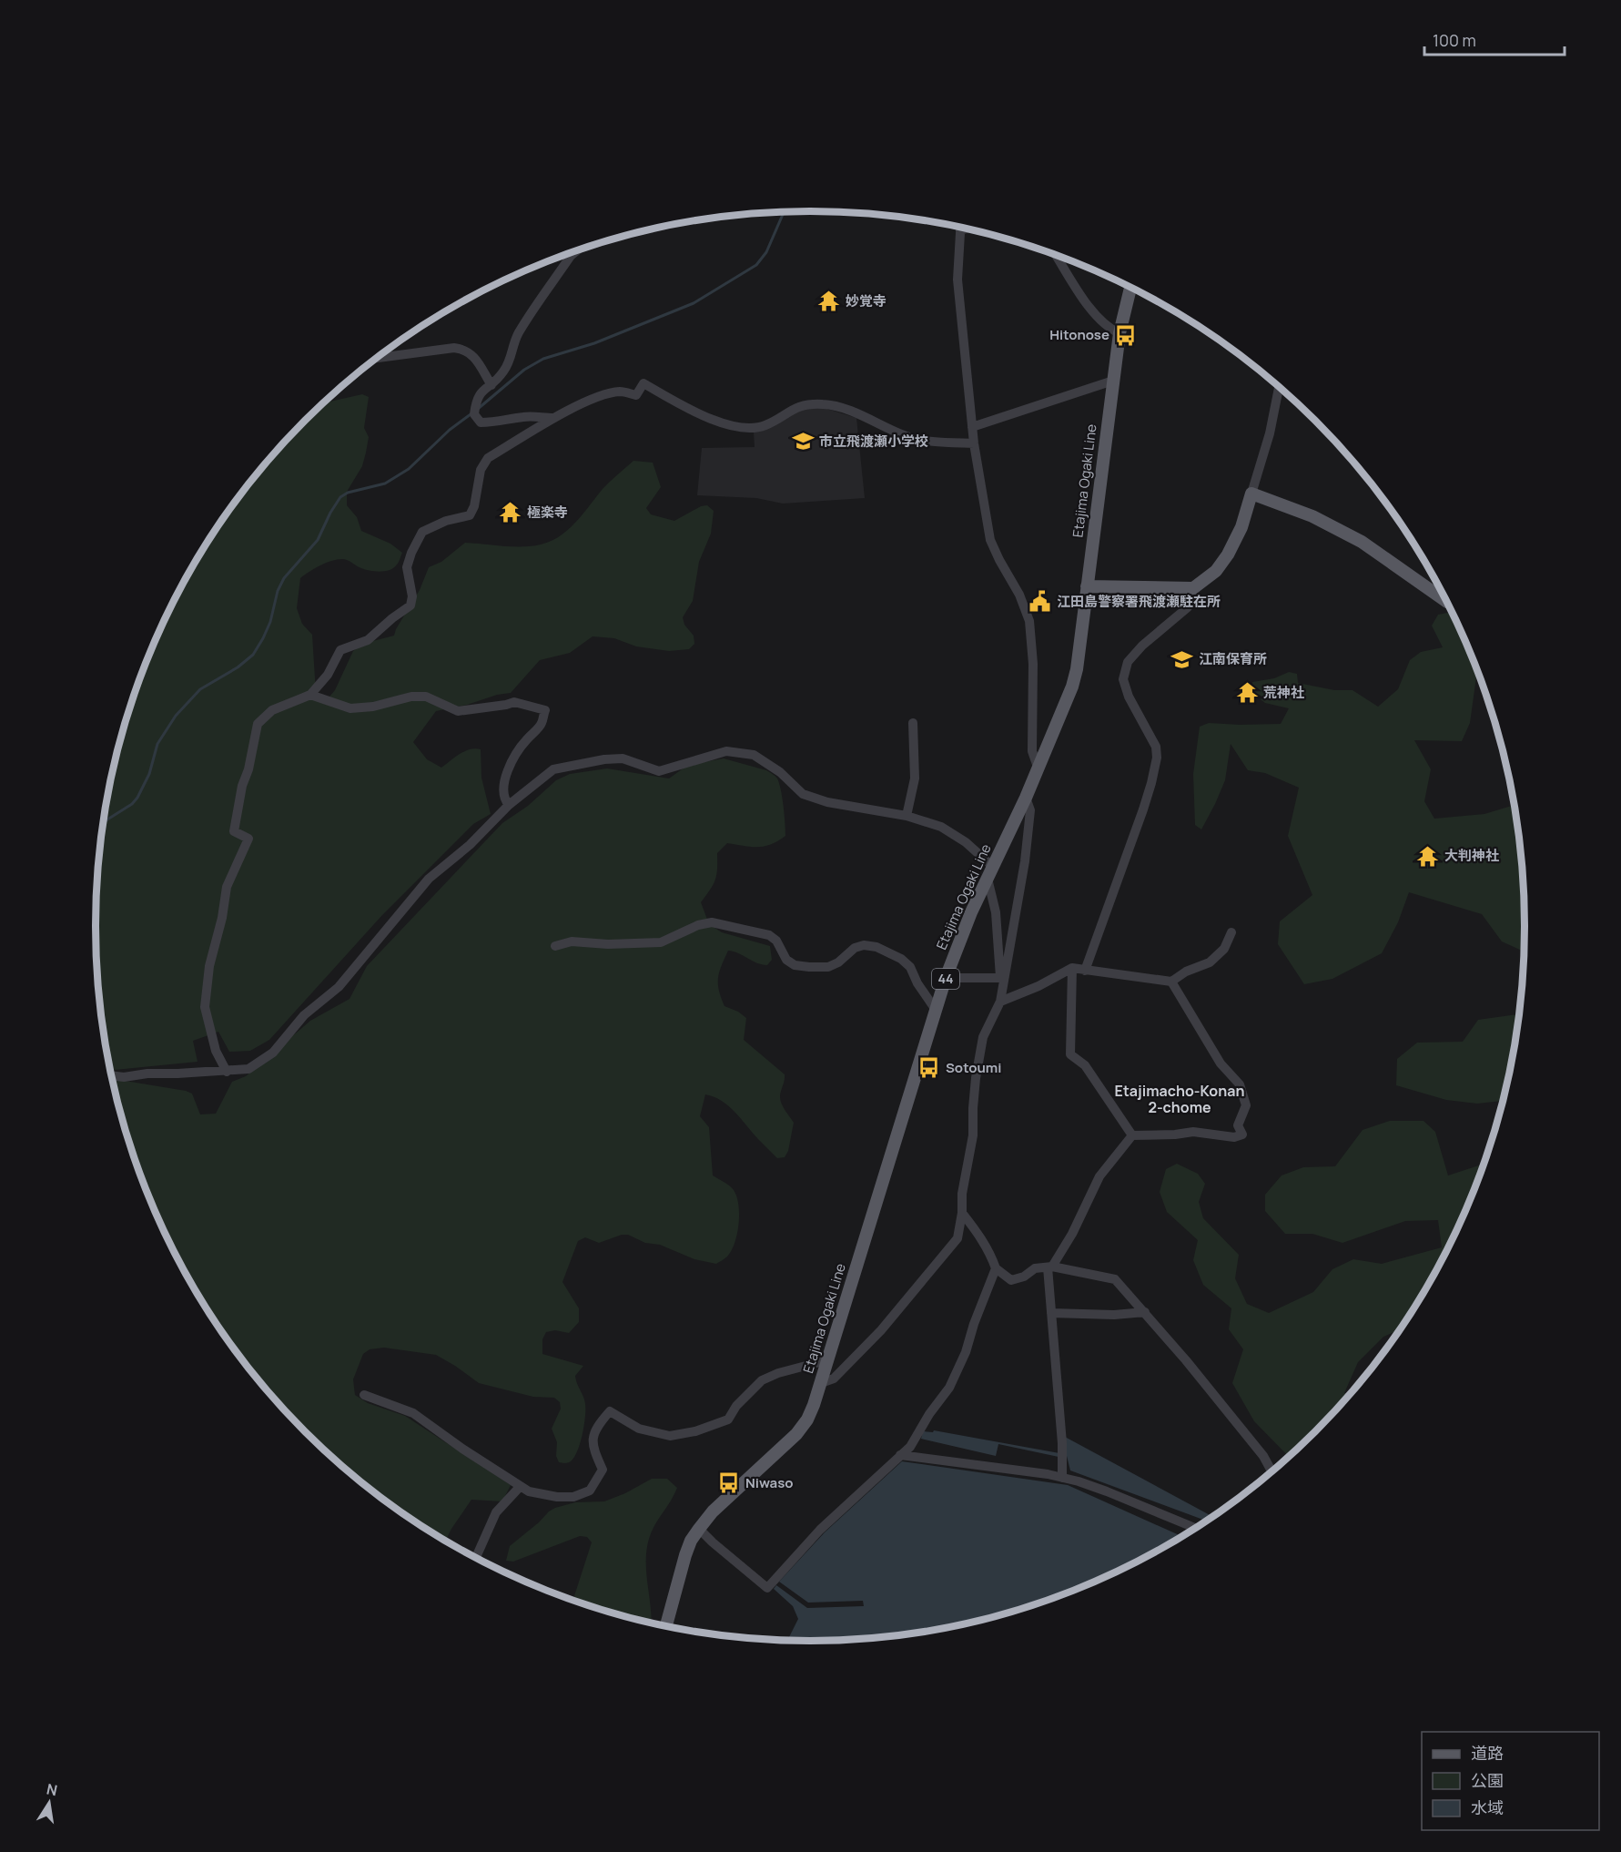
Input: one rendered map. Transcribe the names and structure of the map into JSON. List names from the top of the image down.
{
  "streets": {
    "main road": ["Etajima Ogaki Line", "44"]
  },
  "districts": ["Etajimacho-Konan 2-chome"],
  "places": {
    "temple": [
      "妙覚寺",
      "極楽寺",
      "荒神社",
      "大判神社"
    ],
    "bus stop": ["Hitonose", "Sotoumi", "Niwaso"],
    "school or university": ["市立飛渡瀬小学校", "江南保育所"],
    "public building": ["江田島警察署飛渡瀬駐在所"]
  },
  "legend": ["道路", "公園", "水域"],
  "scale_bar": "100 m",
  "north": "top"
}
